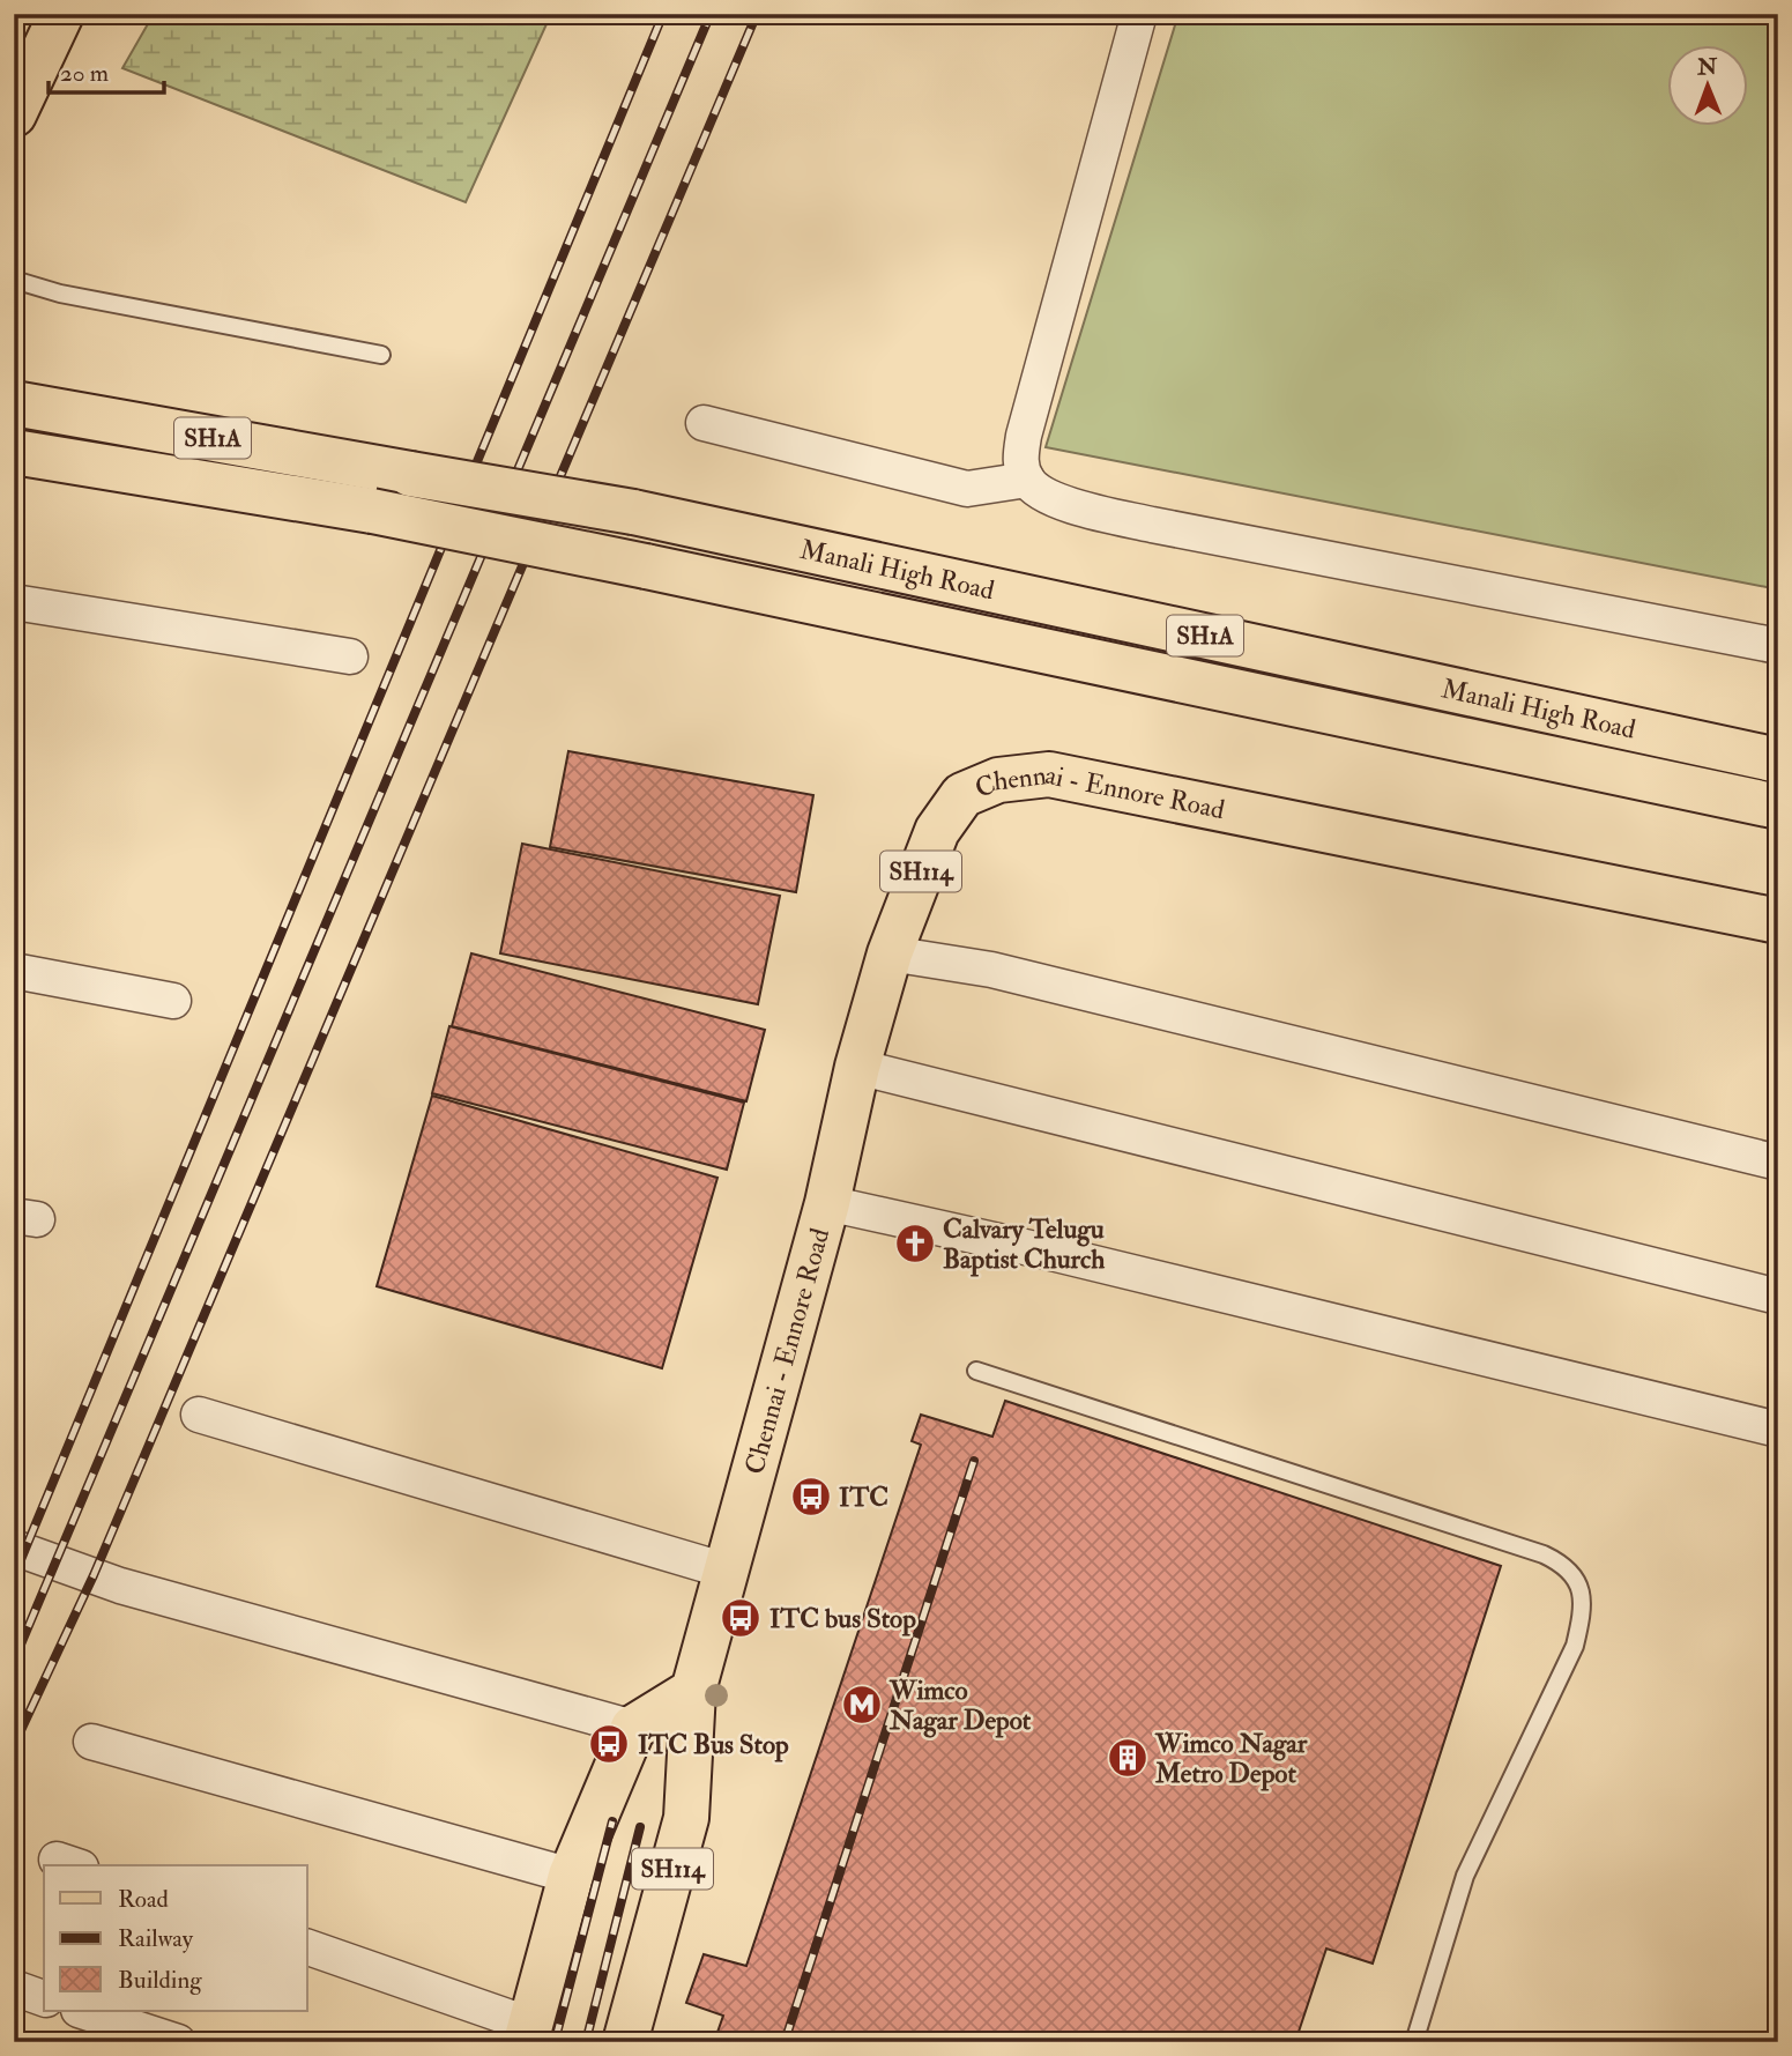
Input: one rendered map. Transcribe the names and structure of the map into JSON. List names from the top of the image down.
{
  "streets": {
    "main road": [
      "SH1A",
      "Manali High Road",
      "Chennai - Ennore Road",
      "SH114"
    ]
  },
  "places": {
    "church": ["Calvary Telugu Baptist Church"],
    "bus stop": ["ITC", "ITC bus Stop", "ITC Bus Stop"],
    "metro station": ["Wimco Nagar Depot"],
    "building": ["Wimco Nagar Metro Depot"]
  },
  "legend": ["Road", "Railway", "Building"],
  "scale_bar": "20 m",
  "north": "top"
}
